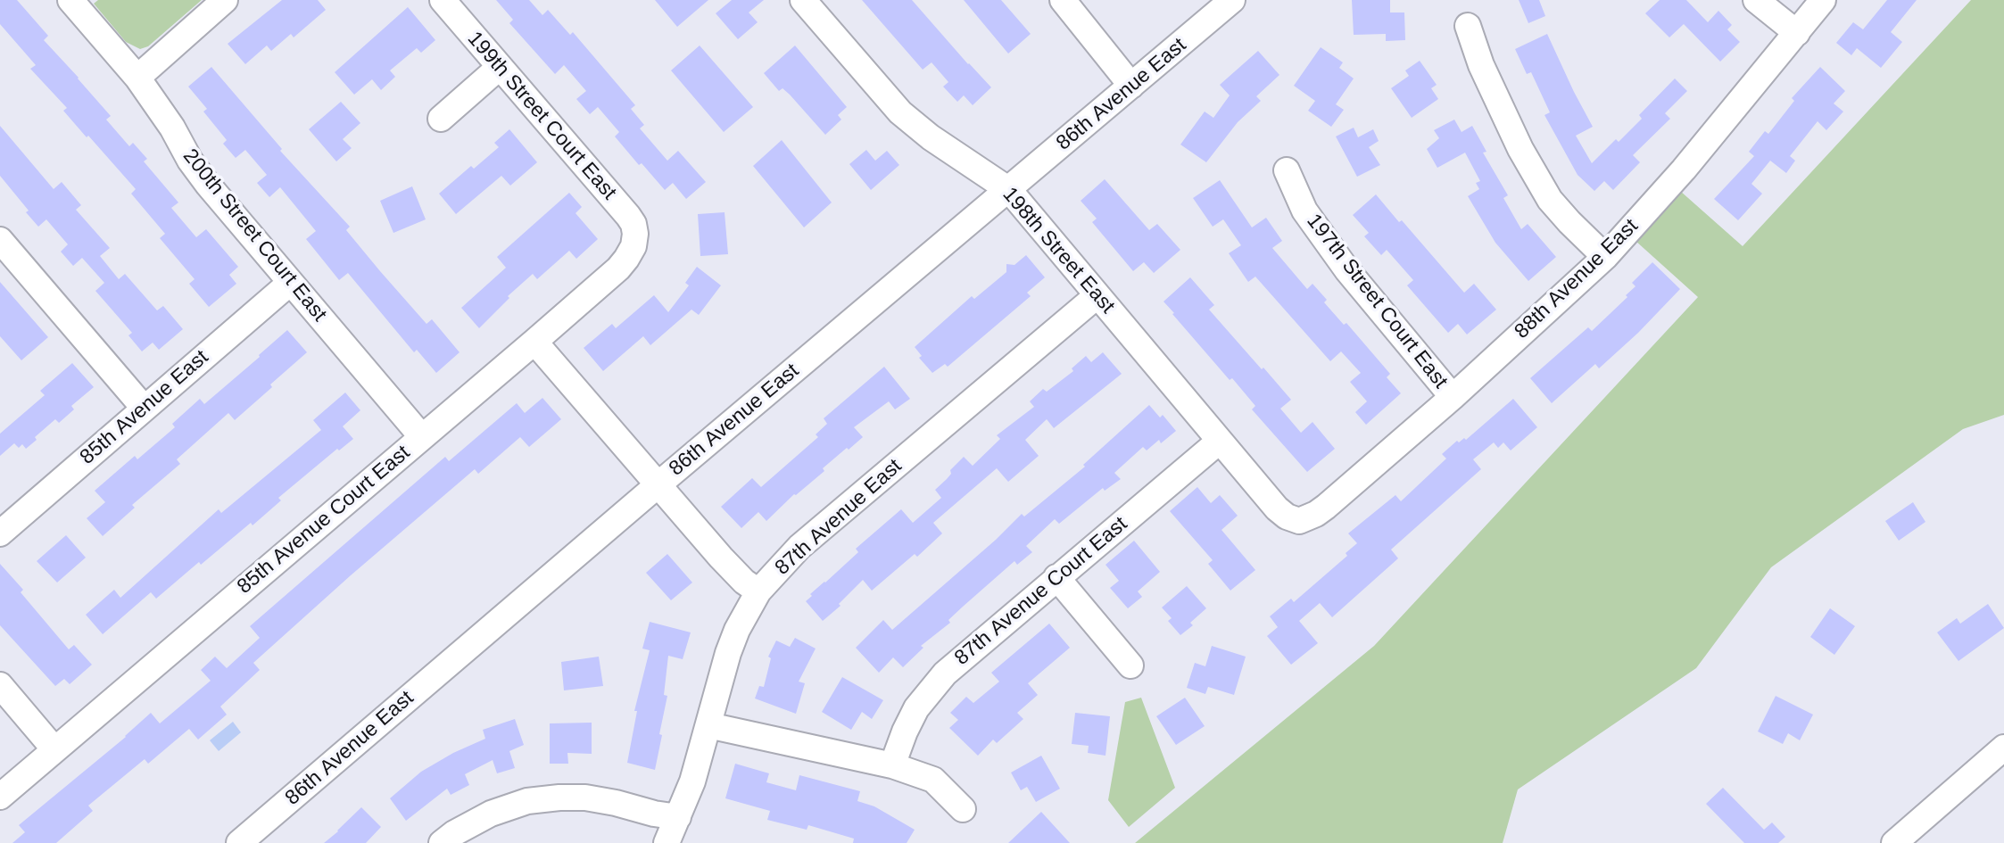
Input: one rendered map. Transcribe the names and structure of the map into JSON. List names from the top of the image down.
{
  "streets": {
    "street": [
      "86th Avenue East",
      "199th Street Court East",
      "200th Street Court East",
      "198th Street East",
      "88th Avenue East",
      "197th Street Court East",
      "85th Avenue East",
      "87th Avenue East",
      "85th Avenue Court East",
      "87th Avenue Court East"
    ]
  },
  "crossings": [
    ["86th Avenue East", "198th Street East"],
    ["199th Street Court East", "85th Avenue Court East"],
    ["200th Street Court East", "85th Avenue East"],
    ["200th Street Court East", "85th Avenue Court East"],
    ["198th Street East", "88th Avenue East"],
    ["198th Street East", "87th Avenue East"],
    ["198th Street East", "87th Avenue Court East"],
    ["88th Avenue East", "197th Street Court East"]
  ]
}
